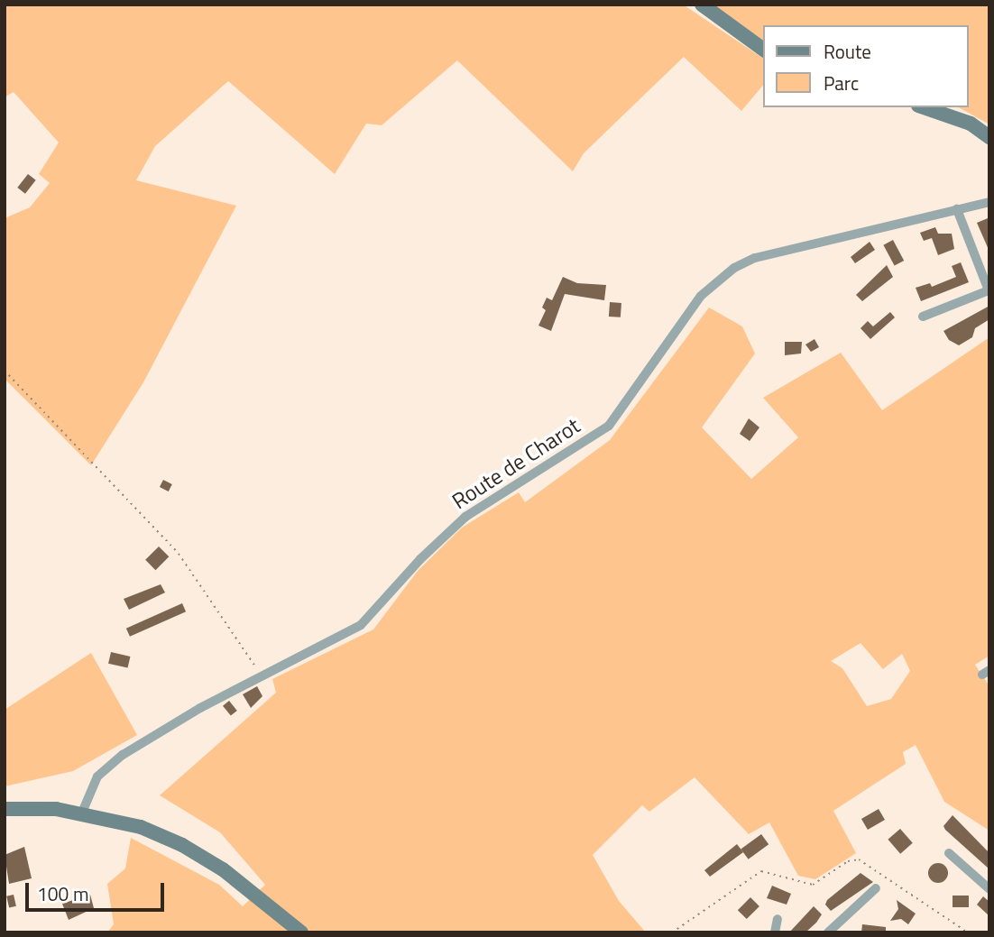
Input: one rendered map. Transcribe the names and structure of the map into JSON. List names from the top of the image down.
{
  "streets": {
    "street": ["Route de Charot"]
  },
  "legend": ["Route", "Parc"],
  "scale_bar": "100 m"
}
